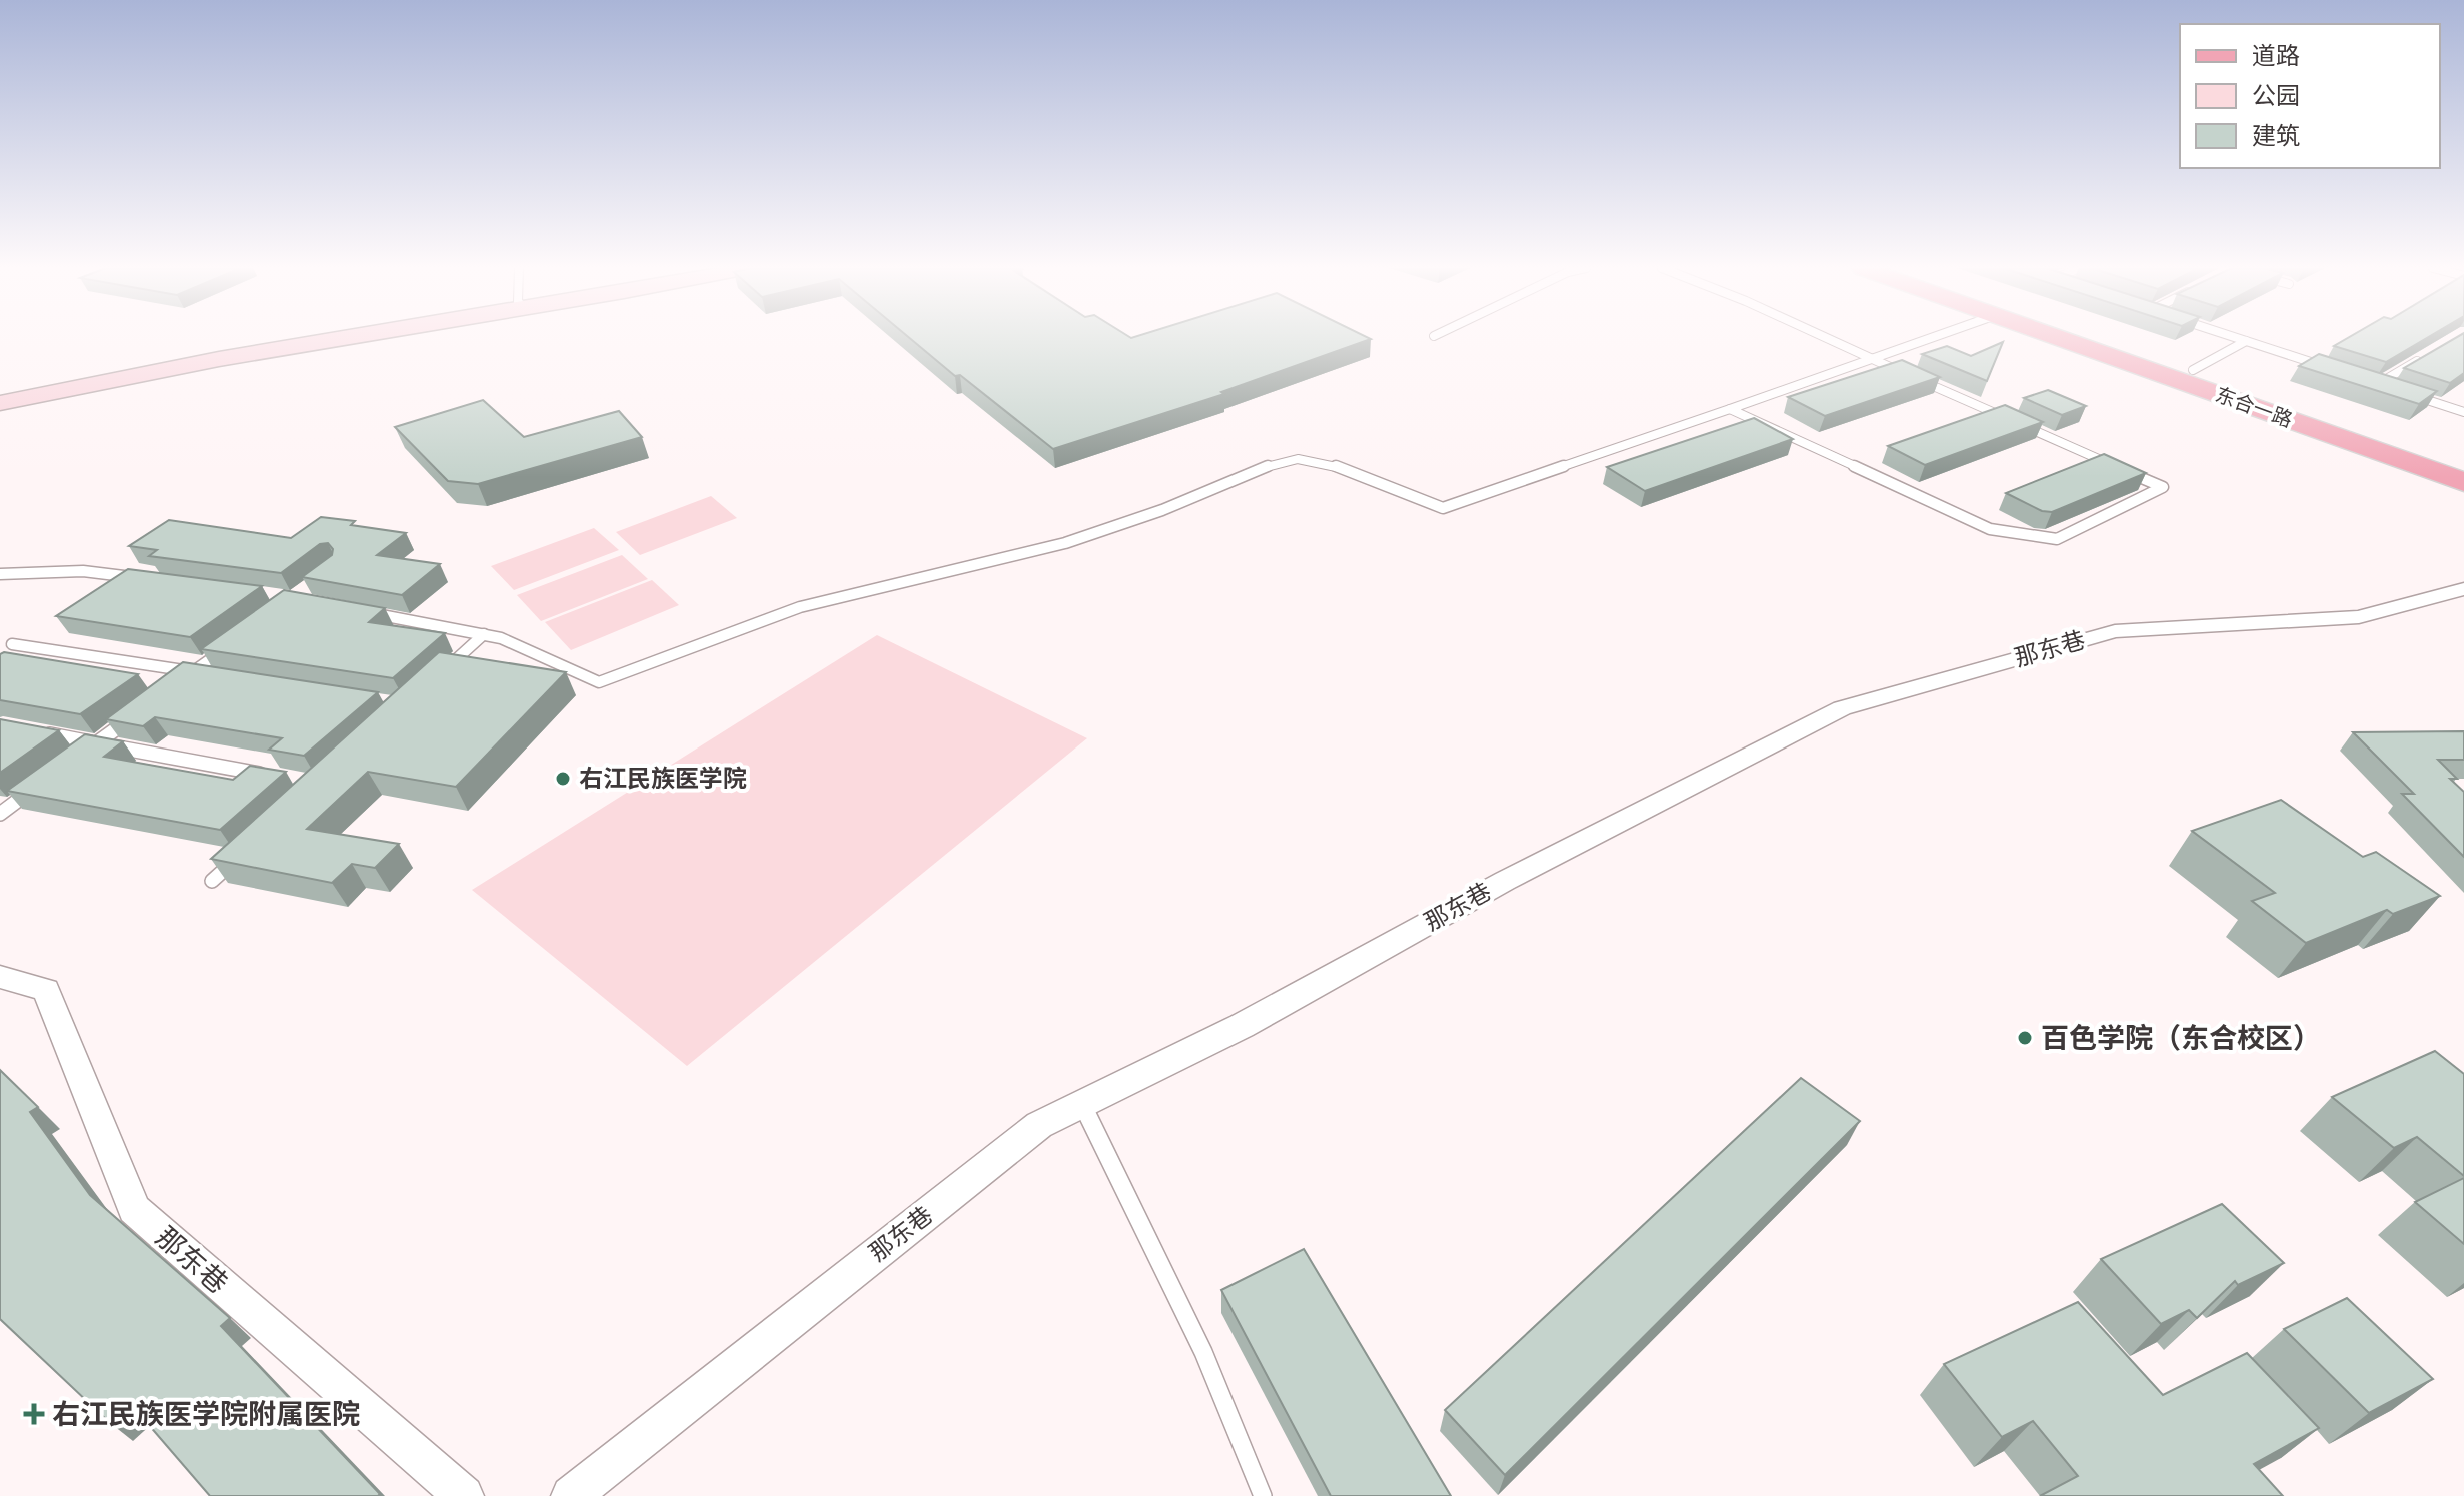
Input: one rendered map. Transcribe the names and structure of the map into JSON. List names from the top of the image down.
{
  "streets": {
    "main road": ["东合一路"],
    "street": ["那东巷"]
  },
  "places": {
    "other": ["右江民族医学院", "百色学院（东合校区）"],
    "health": ["右江民族医学院附属医院"]
  },
  "legend": ["道路", "公园", "建筑"]
}
